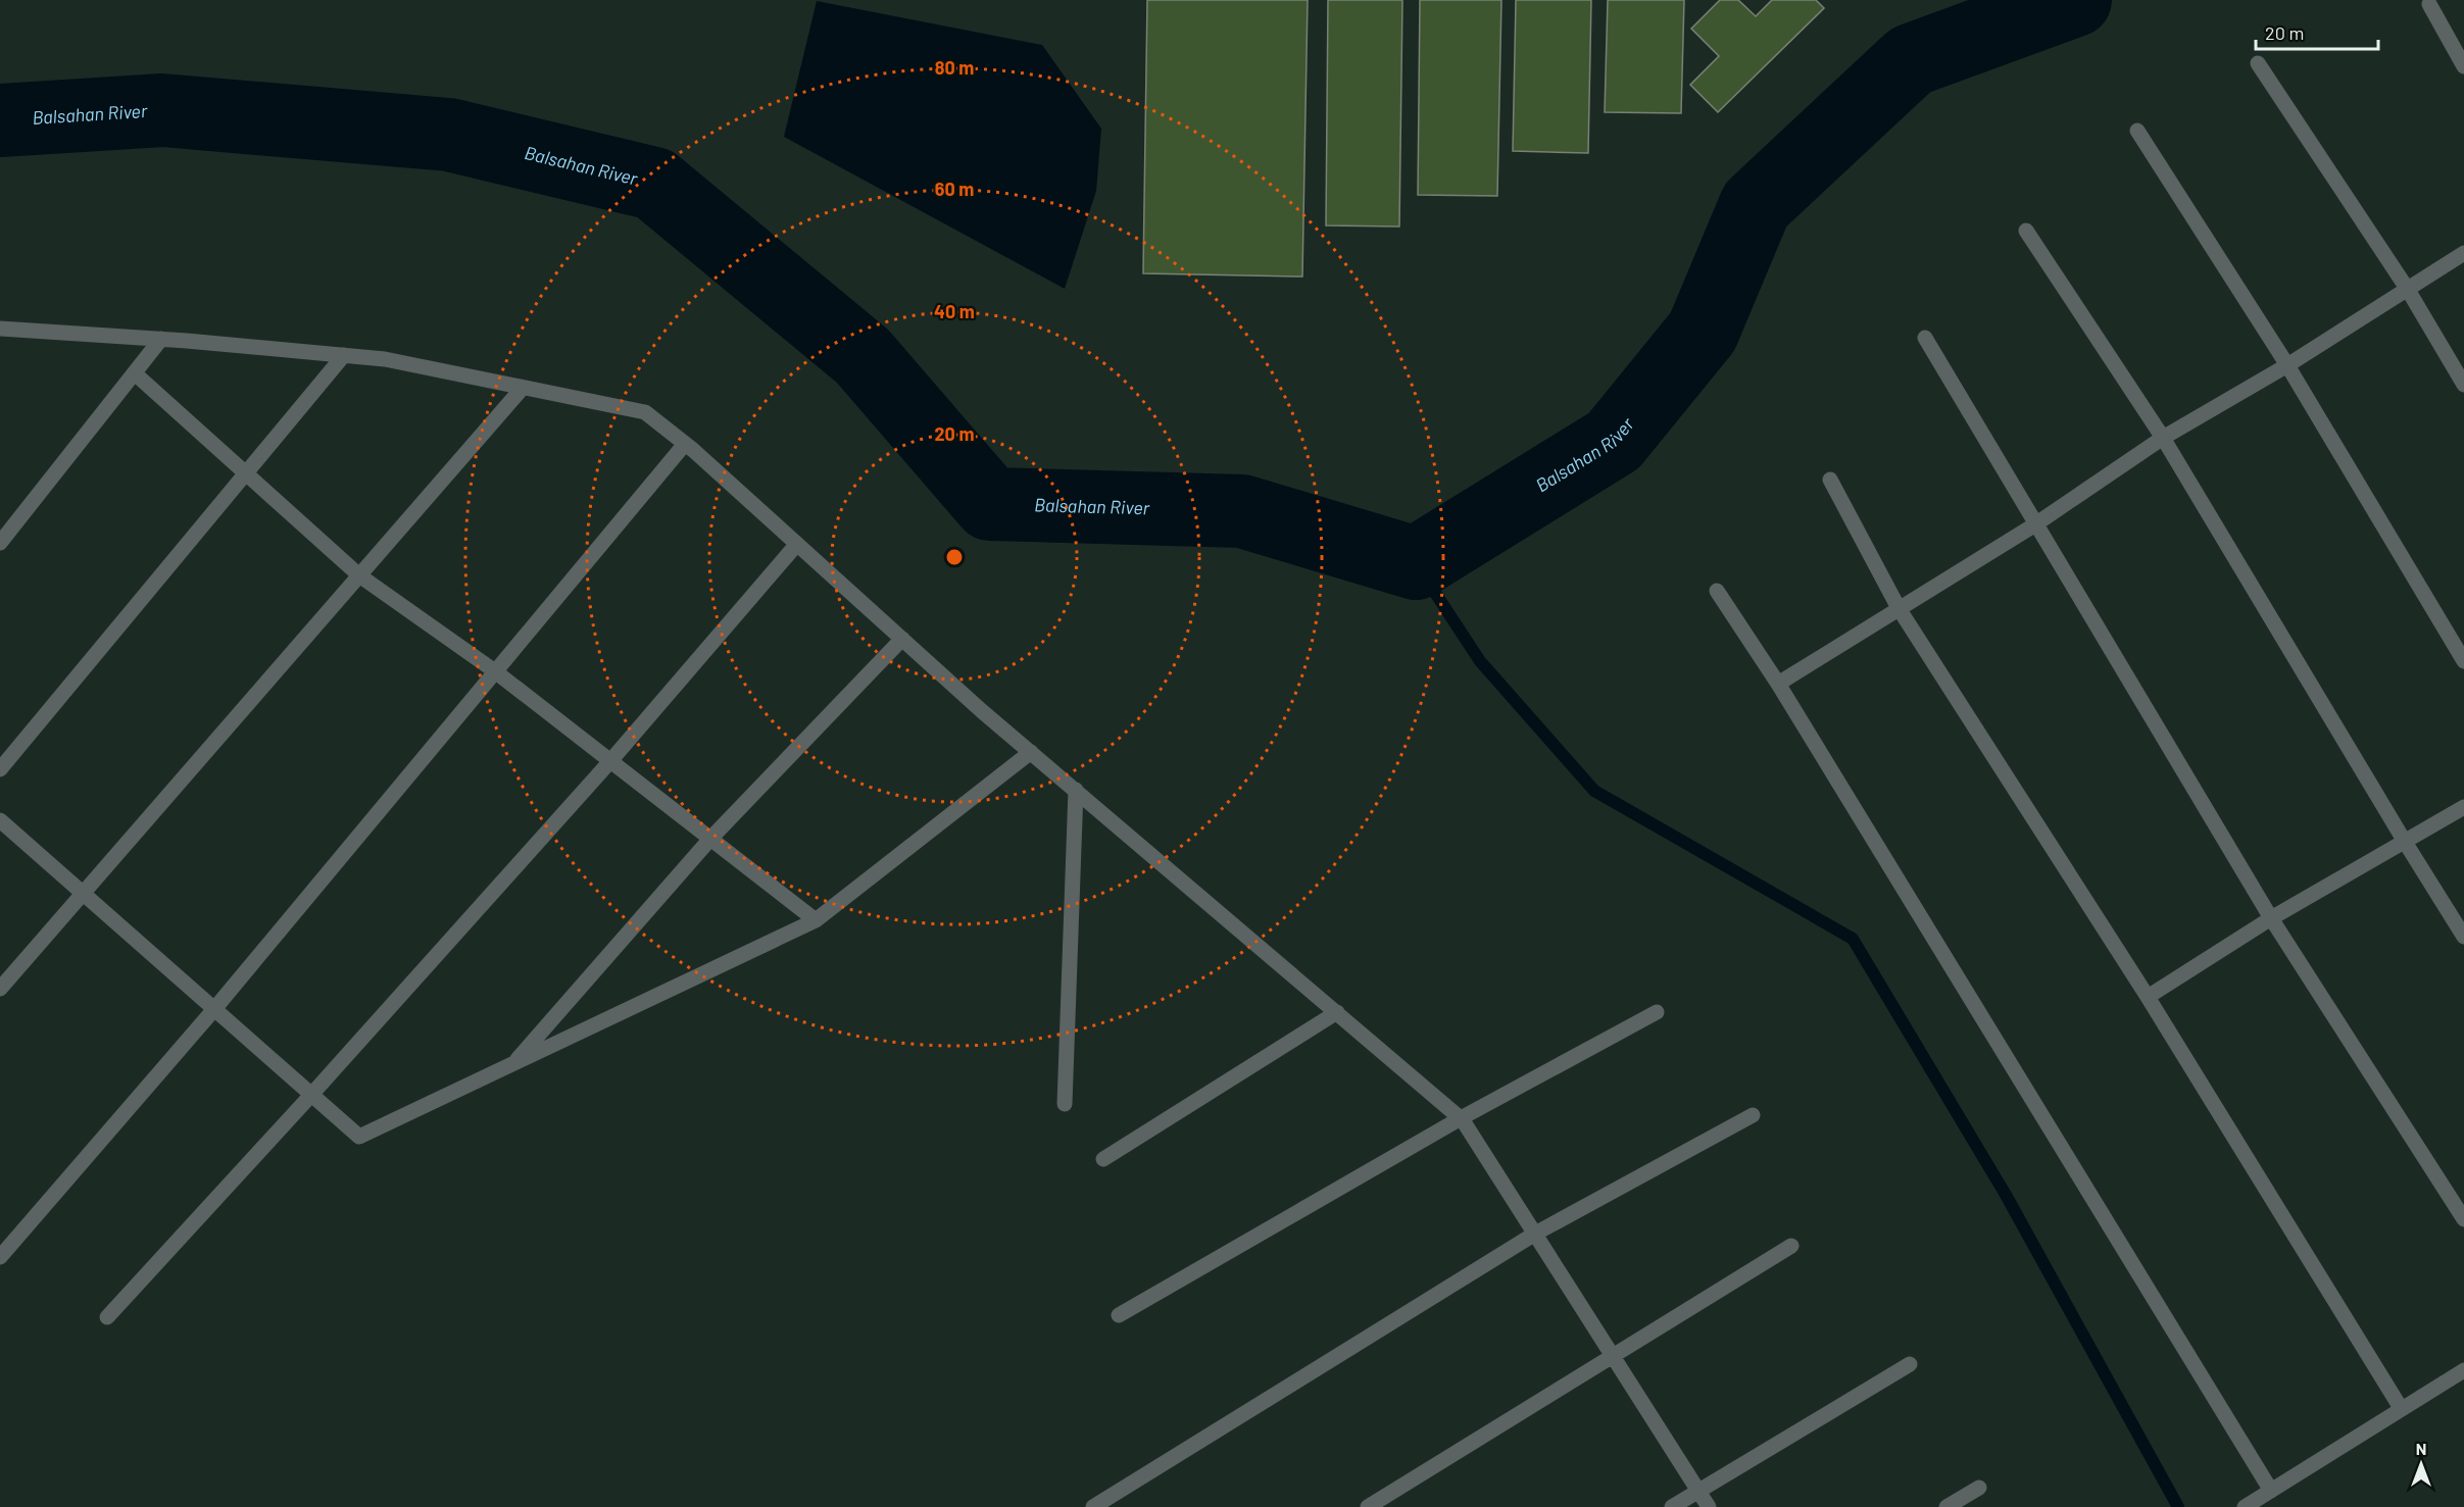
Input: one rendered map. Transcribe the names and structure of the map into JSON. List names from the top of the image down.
{
  "water": ["Balsahan River"],
  "scale_bar": "20 m",
  "north": "top",
  "rings": [
    "80 m",
    "60 m",
    "40 m",
    "20 m"
  ]
}
